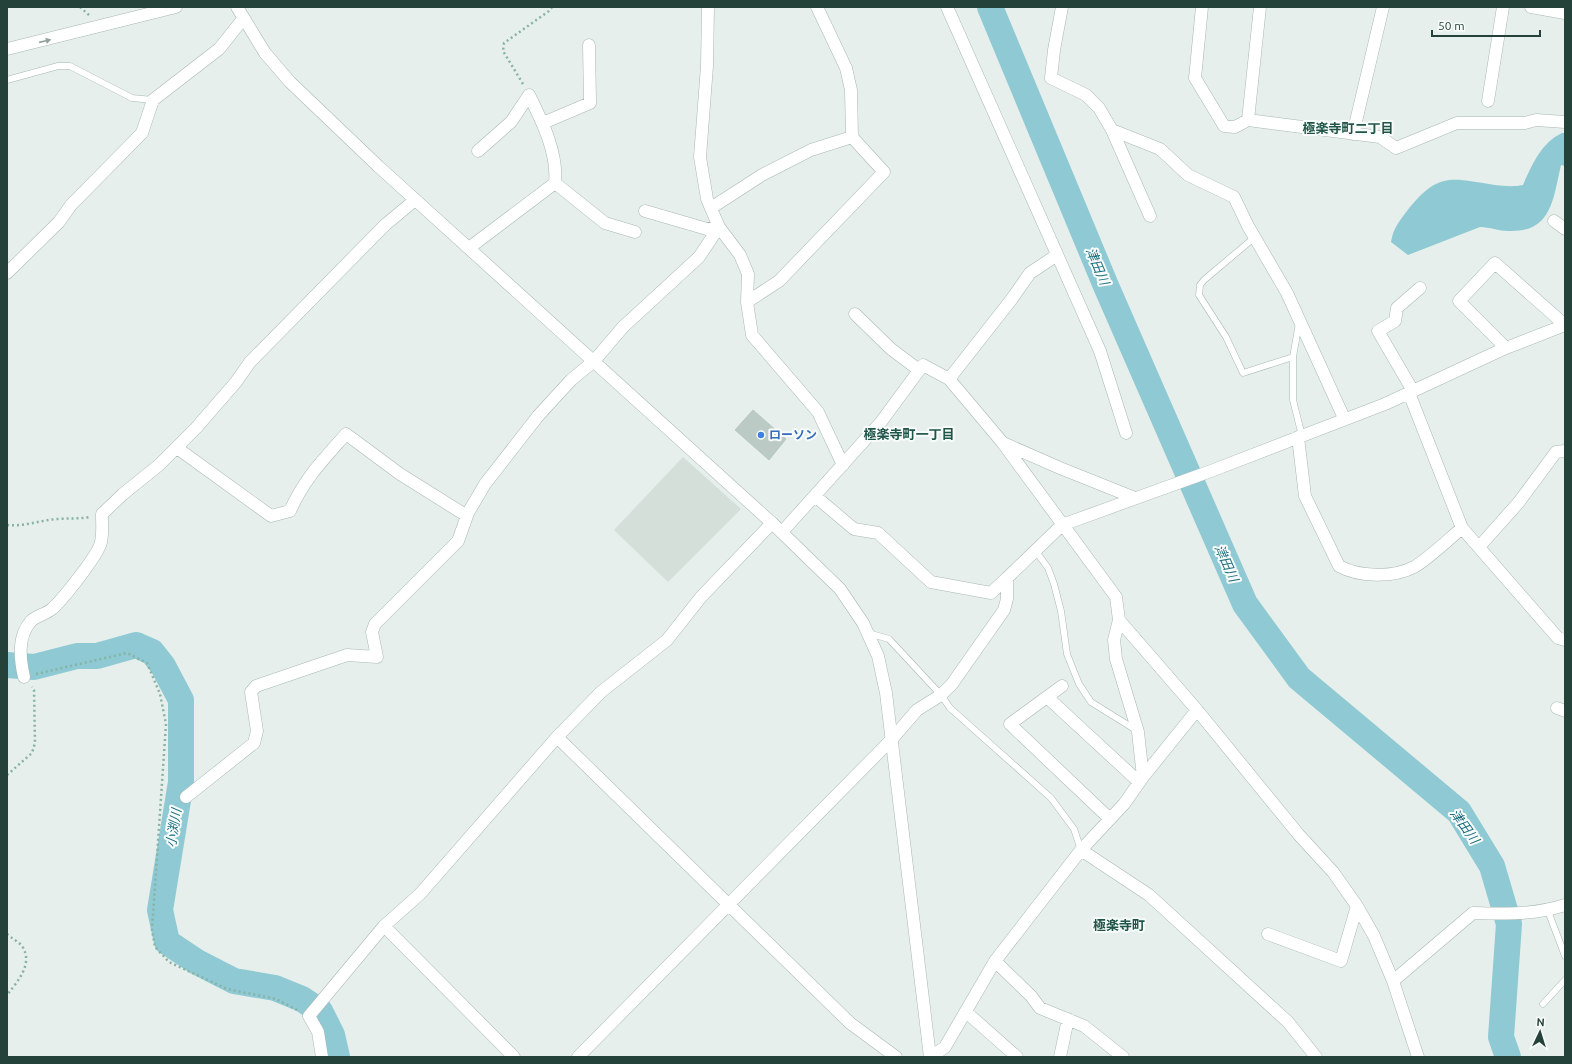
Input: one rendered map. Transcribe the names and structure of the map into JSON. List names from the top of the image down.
{
  "districts": ["極楽寺町二丁目", "極楽寺町一丁目", "極楽寺町"],
  "water": ["津田川", "小渕川"],
  "places": ["ローソン"],
  "scale_bar": "50 m",
  "north": "top"
}
